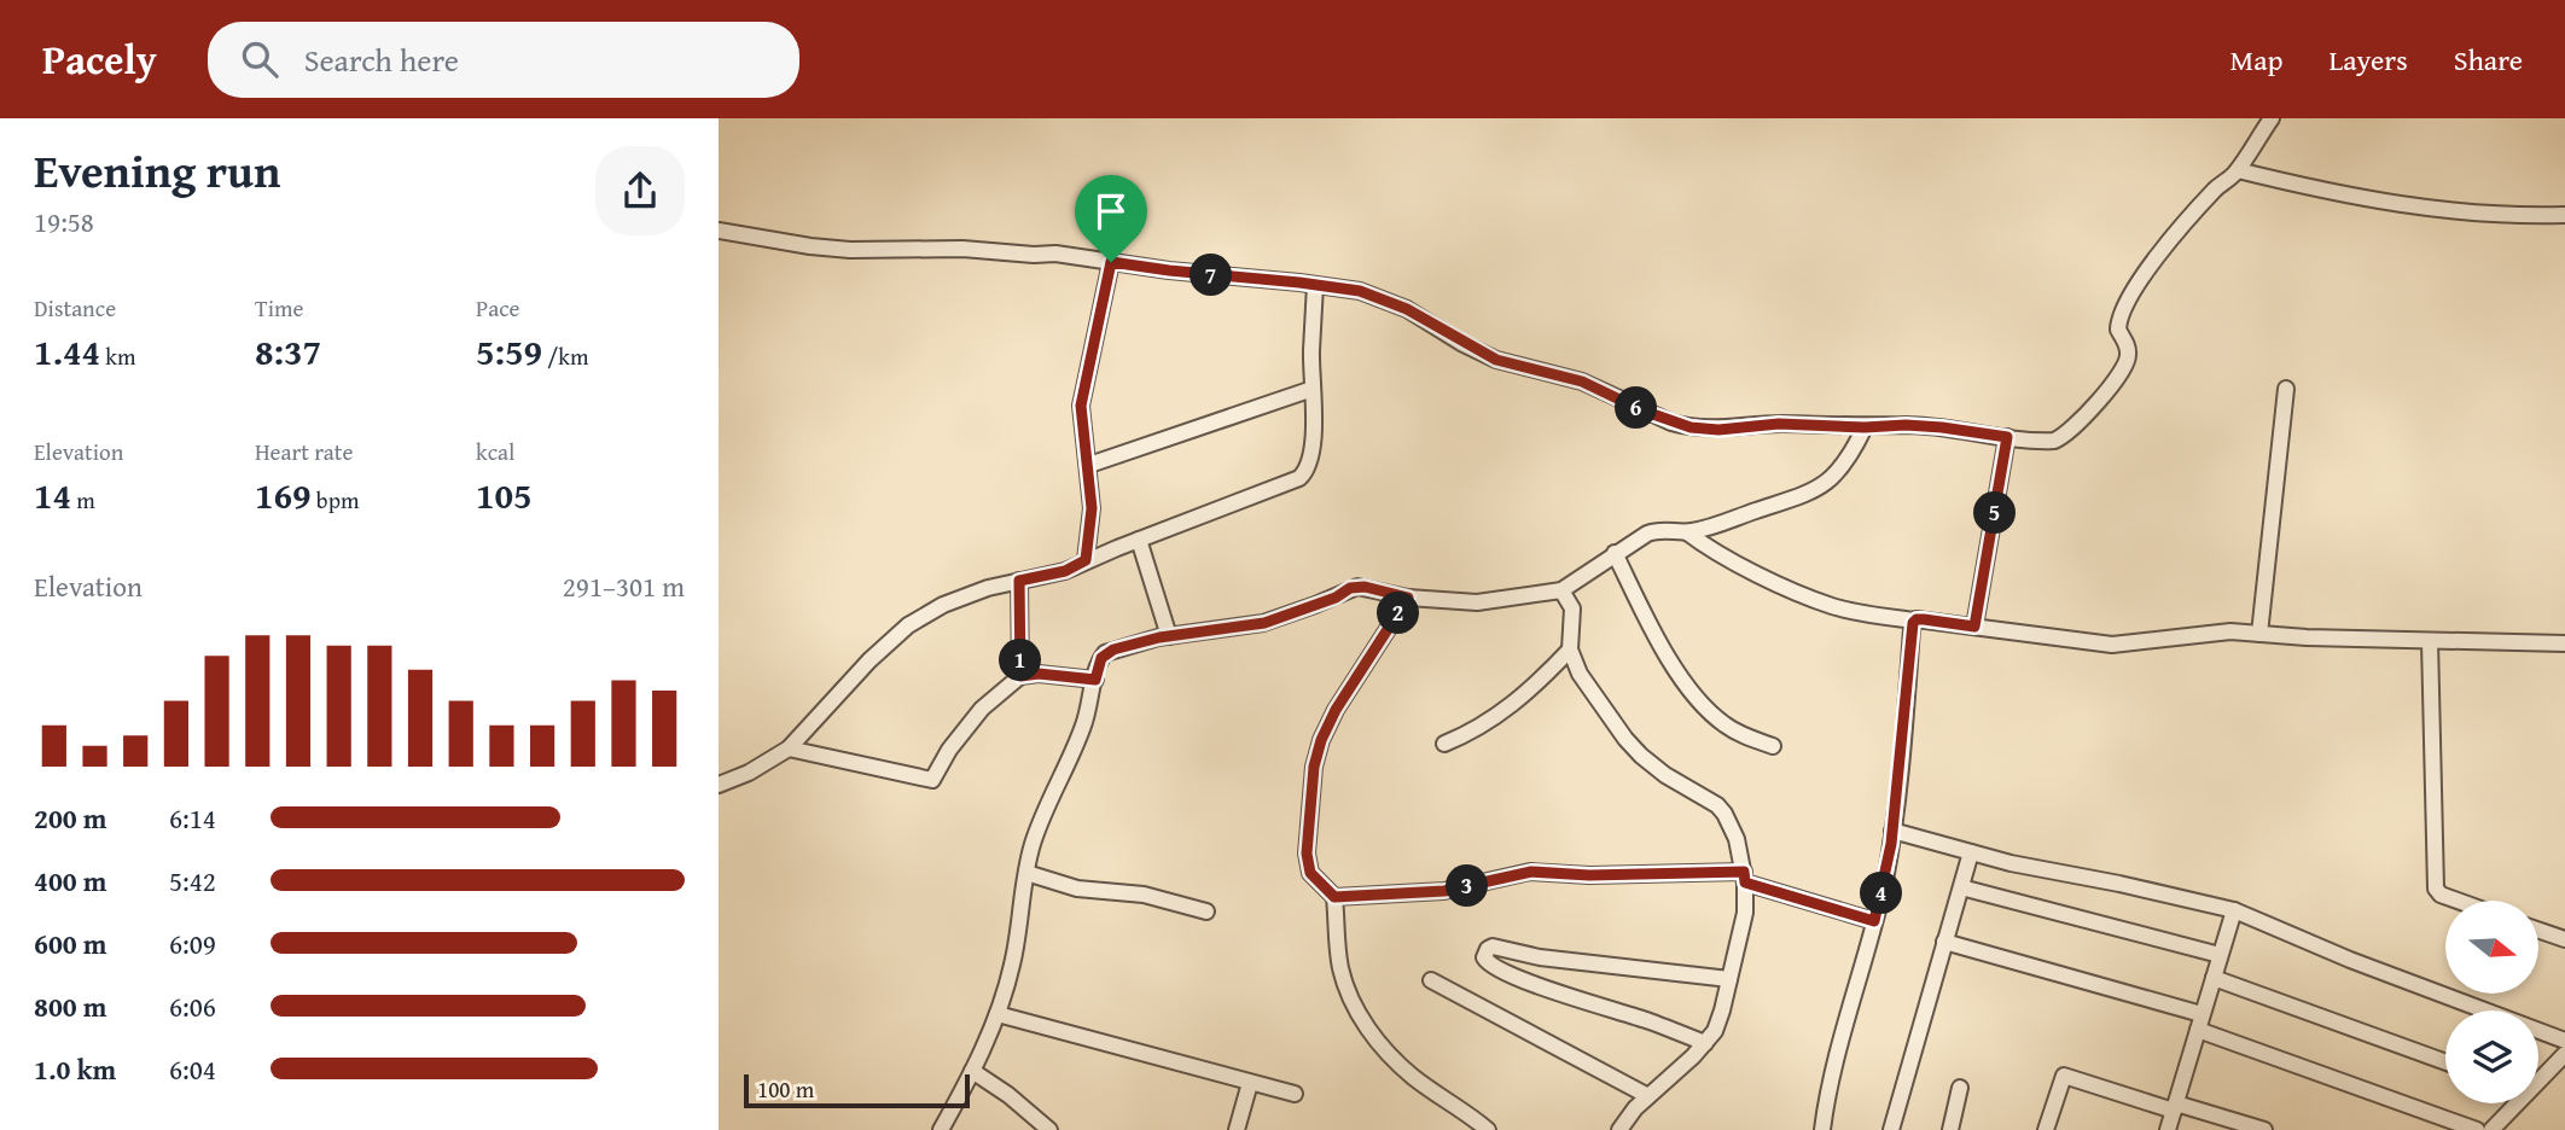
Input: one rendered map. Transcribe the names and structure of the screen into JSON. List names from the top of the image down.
{
  "scale_bar": "100 m",
  "north": "right",
  "page": {
    "header": "Pacely",
    "search": "Search here",
    "nav": ["Map", "Layers", "Share"],
    "heading": ["Evening run", "19:58"],
    "pins": [
      "7",
      "6",
      "5",
      "2",
      "1",
      "3",
      "4"
    ],
    "stats": [
      ["Distance", "1.44 km"],
      ["Time", "8:37"],
      ["Pace", "5:59 /km"],
      ["Elevation", "14 m"],
      ["Heart rate", "169 bpm"],
      ["kcal", "105"]
    ],
    "chart": ["Elevation", "291–301 m"],
    "list": [
      {
        "name": "200 m",
        "note": "6:14"
      },
      {
        "name": "400 m",
        "note": "5:42"
      },
      {
        "name": "600 m",
        "note": "6:09"
      },
      {
        "name": "800 m",
        "note": "6:06"
      },
      {
        "name": "1.0 km",
        "note": "6:04"
      }
    ],
    "scale": "100 m"
  }
}
